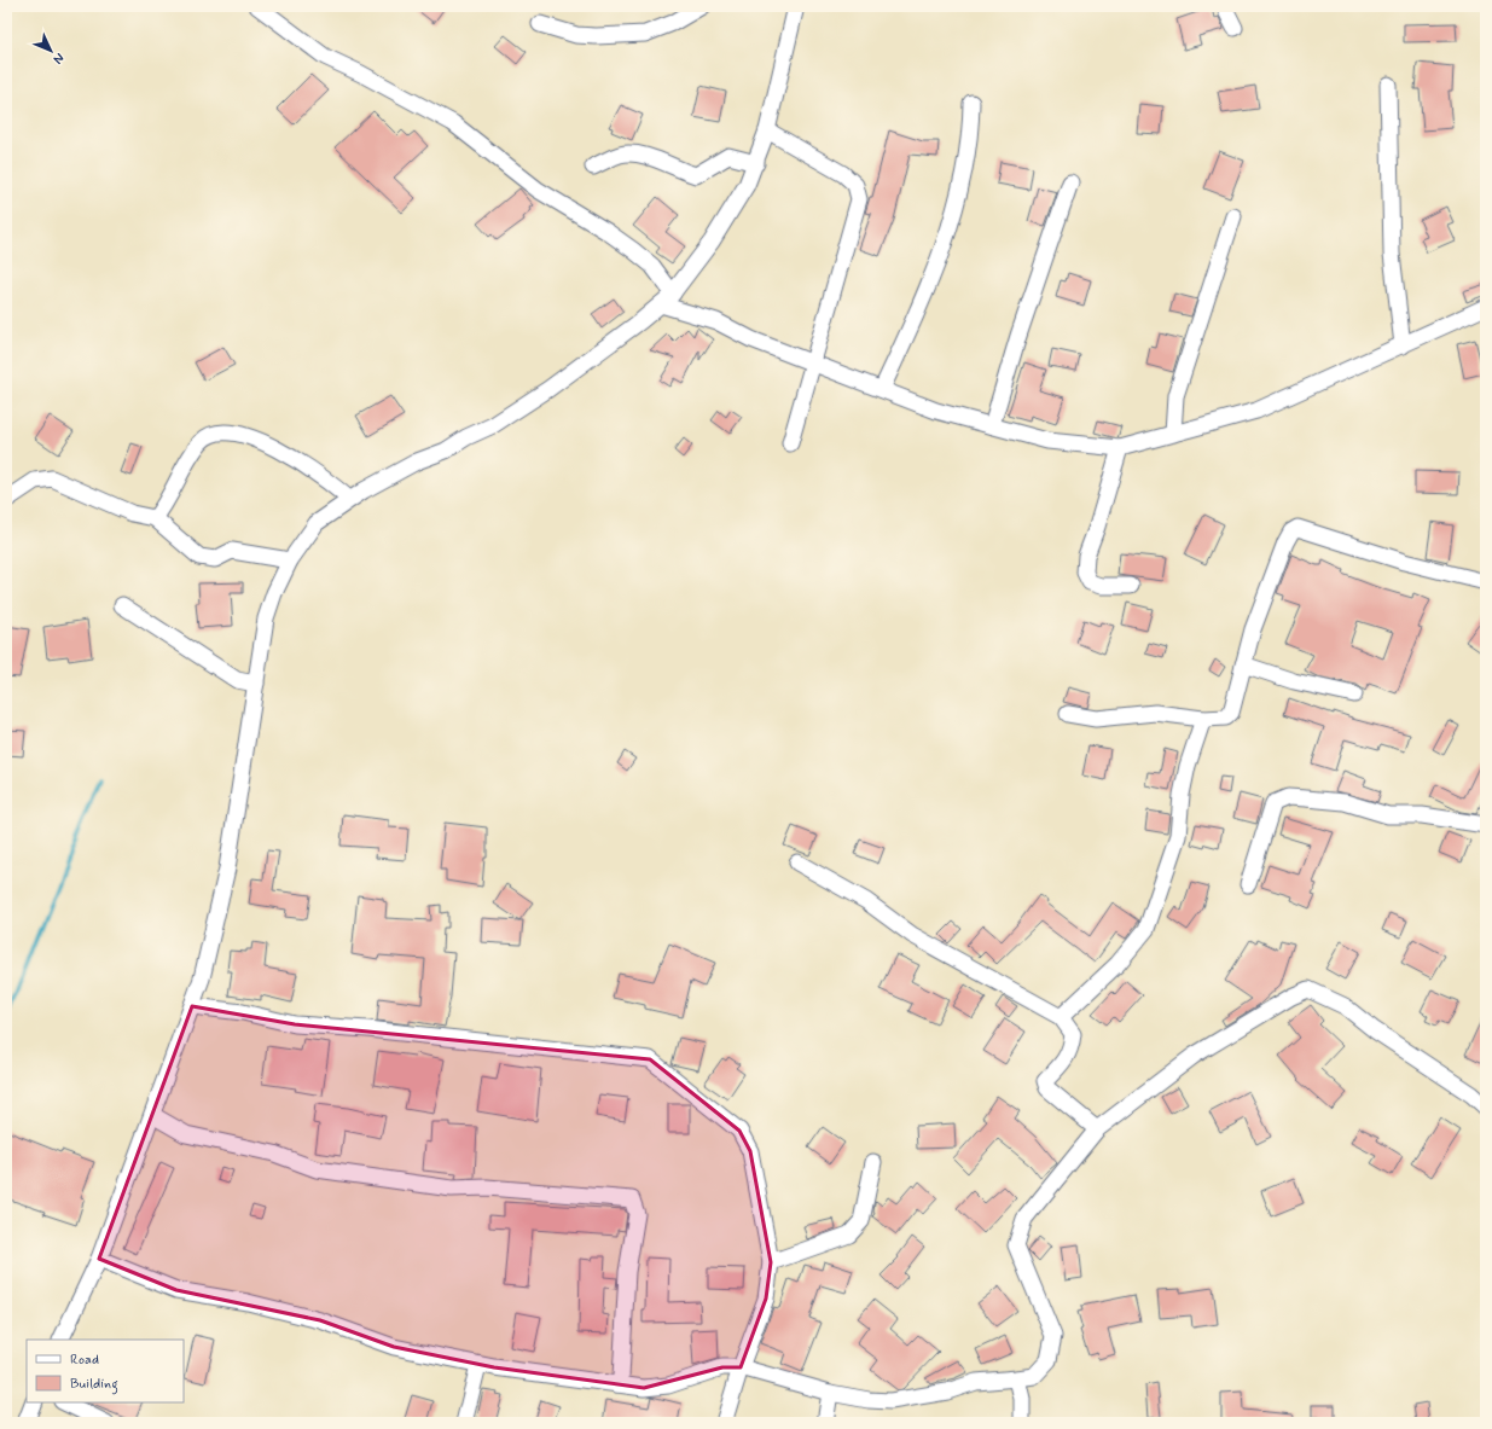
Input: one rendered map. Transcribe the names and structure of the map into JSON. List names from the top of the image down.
{
  "legend": ["Road", "Building"],
  "north": "bottom right"
}
